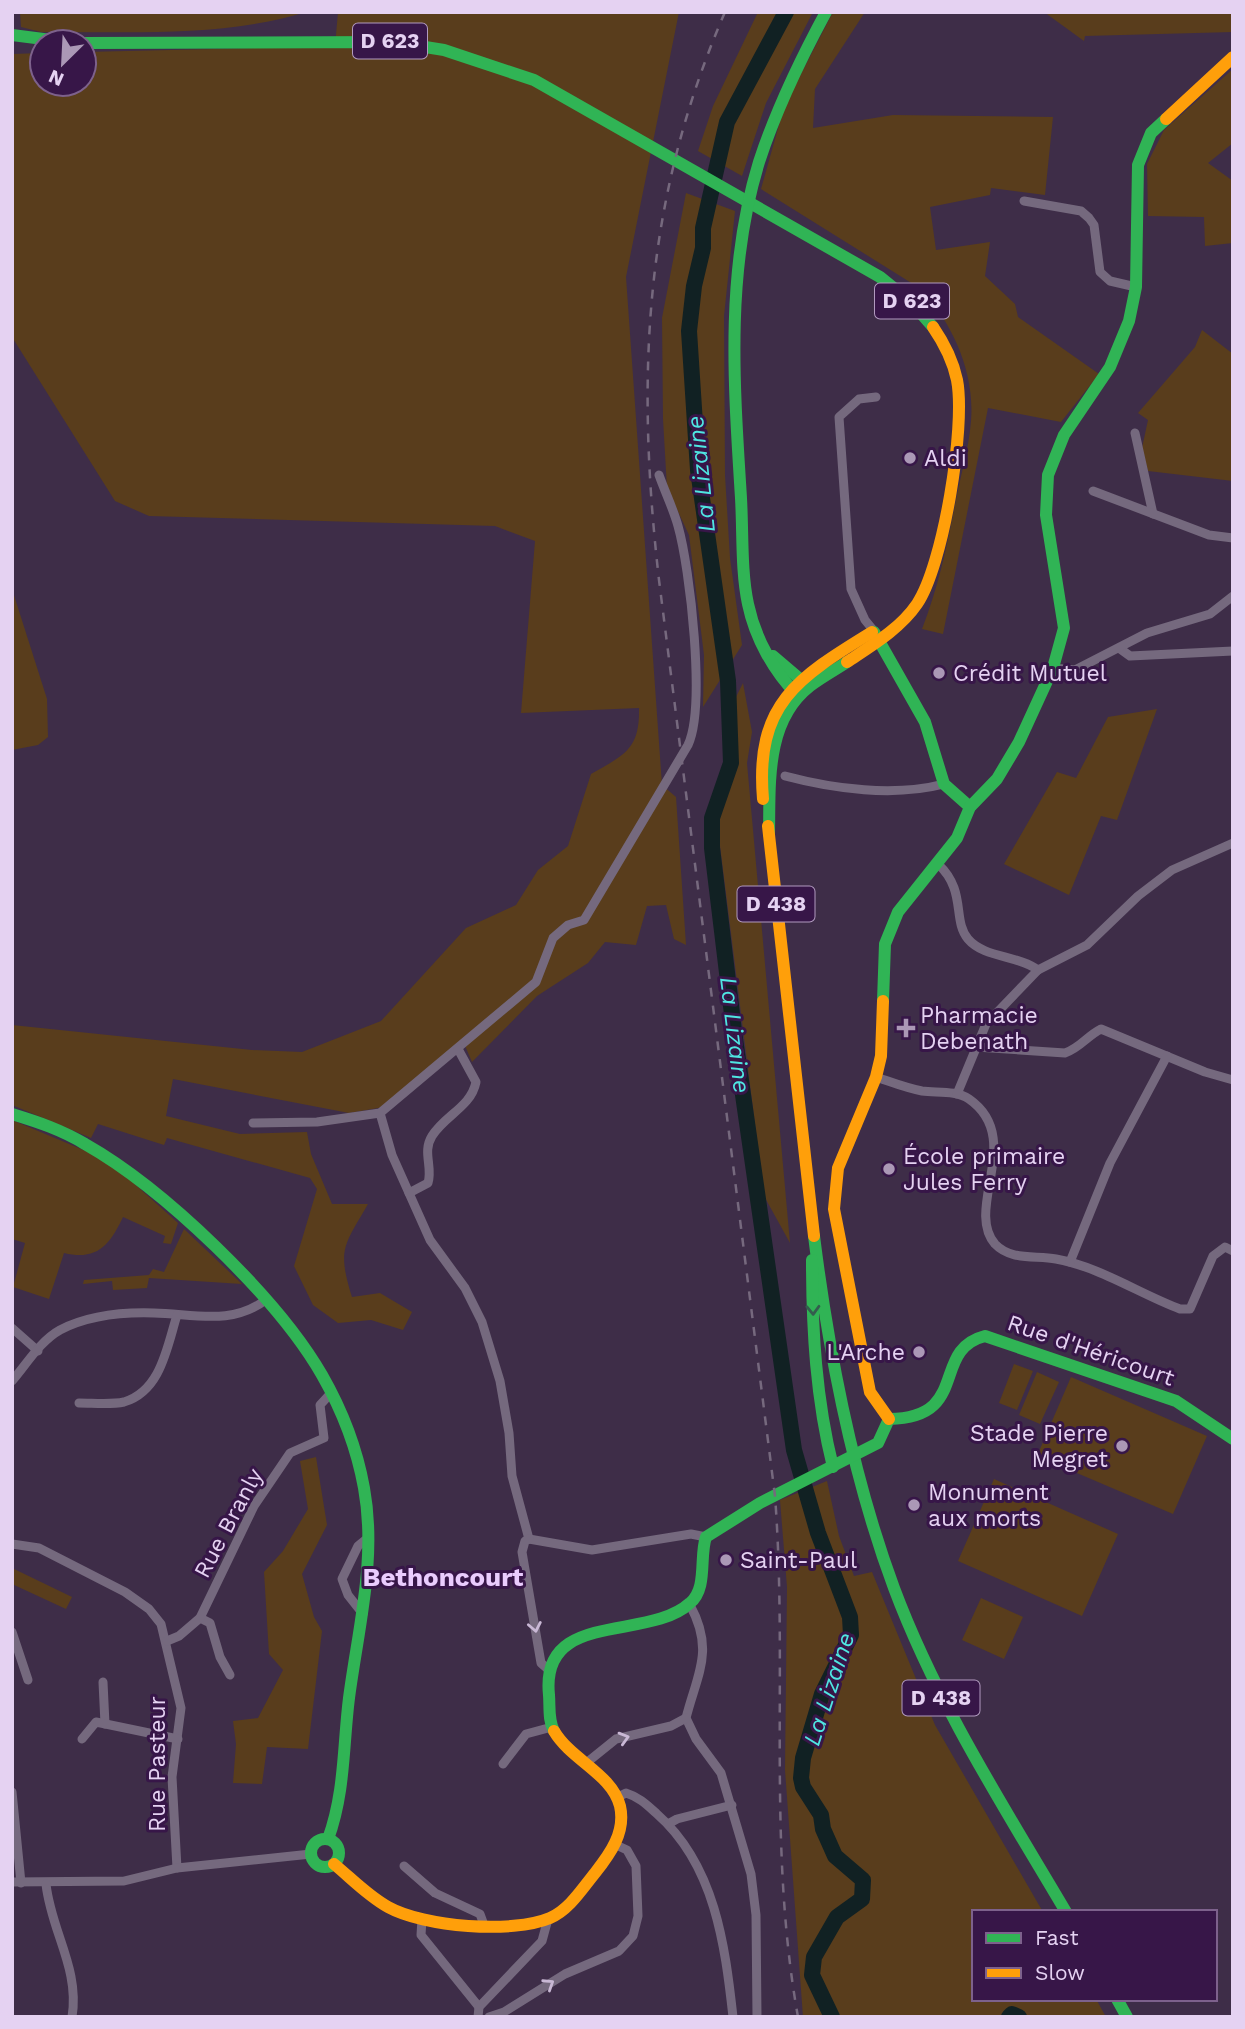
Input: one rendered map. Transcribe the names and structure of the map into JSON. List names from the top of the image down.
{
  "streets": {
    "street": [
      "D 623",
      "D 438",
      "Rue d'Héricourt",
      "Rue Branly",
      "Rue Pasteur"
    ]
  },
  "crossings": [
    ["D 623", "D 438"],
    ["Rue Branly", "Rue Pasteur"]
  ],
  "districts": ["Bethoncourt"],
  "water": ["La Lizaine"],
  "places": {
    "other": [
      "Aldi",
      "Crédit Mutuel",
      "École primaire Jules Ferry",
      "L'Arche",
      "Stade Pierre Megret",
      "Monument aux morts",
      "Saint-Paul"
    ],
    "health": ["Pharmacie Debenath"]
  },
  "legend": ["Fast", "Slow"],
  "north": "bottom left"
}
